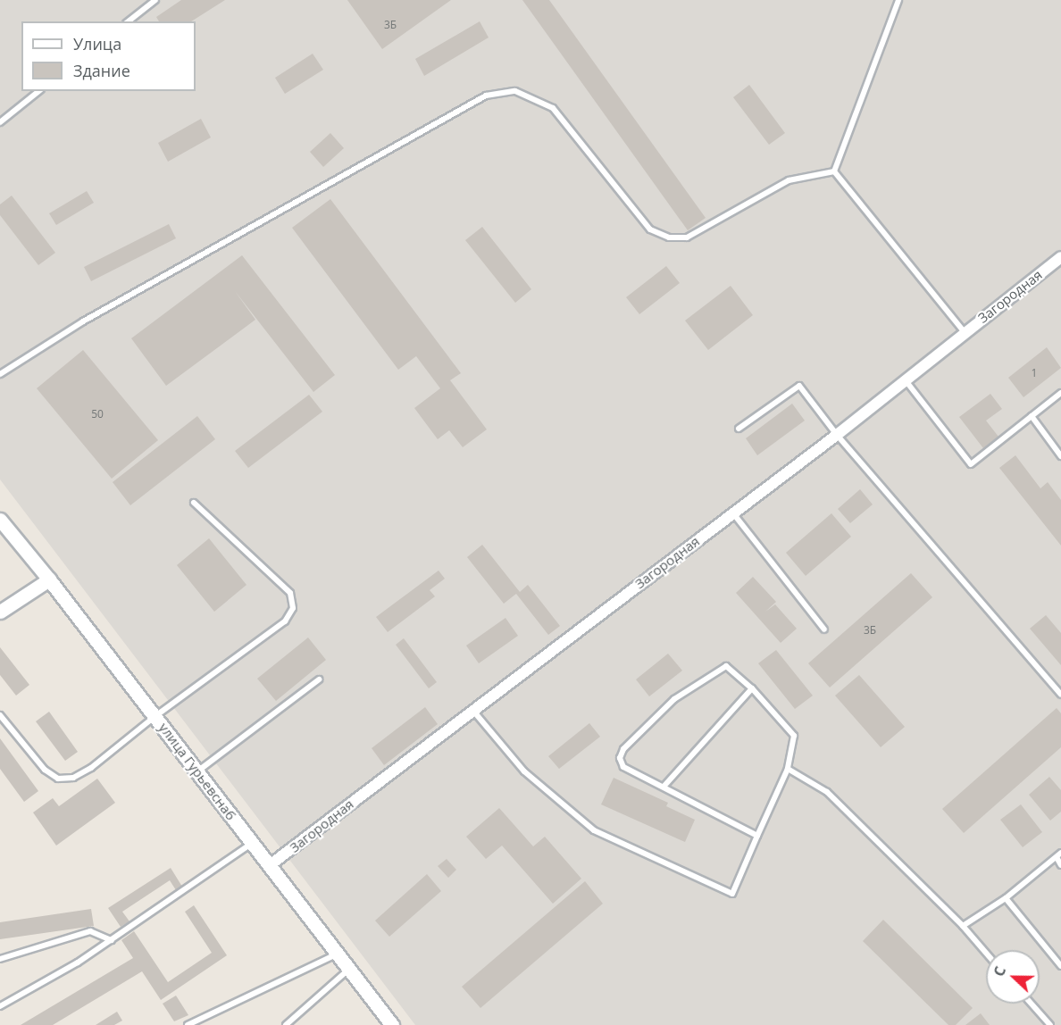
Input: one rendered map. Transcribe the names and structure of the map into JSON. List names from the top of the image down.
{
  "streets": {
    "street": ["Загородная", "улица Гурьевснаб"]
  },
  "crossings": [
    ["Загородная", "улица Гурьевснаб"]
  ],
  "house_numbers": [
    "3Б",
    "1",
    "50",
    "3Б"
  ],
  "legend": ["Улица", "Здание"],
  "north": "left"
}
